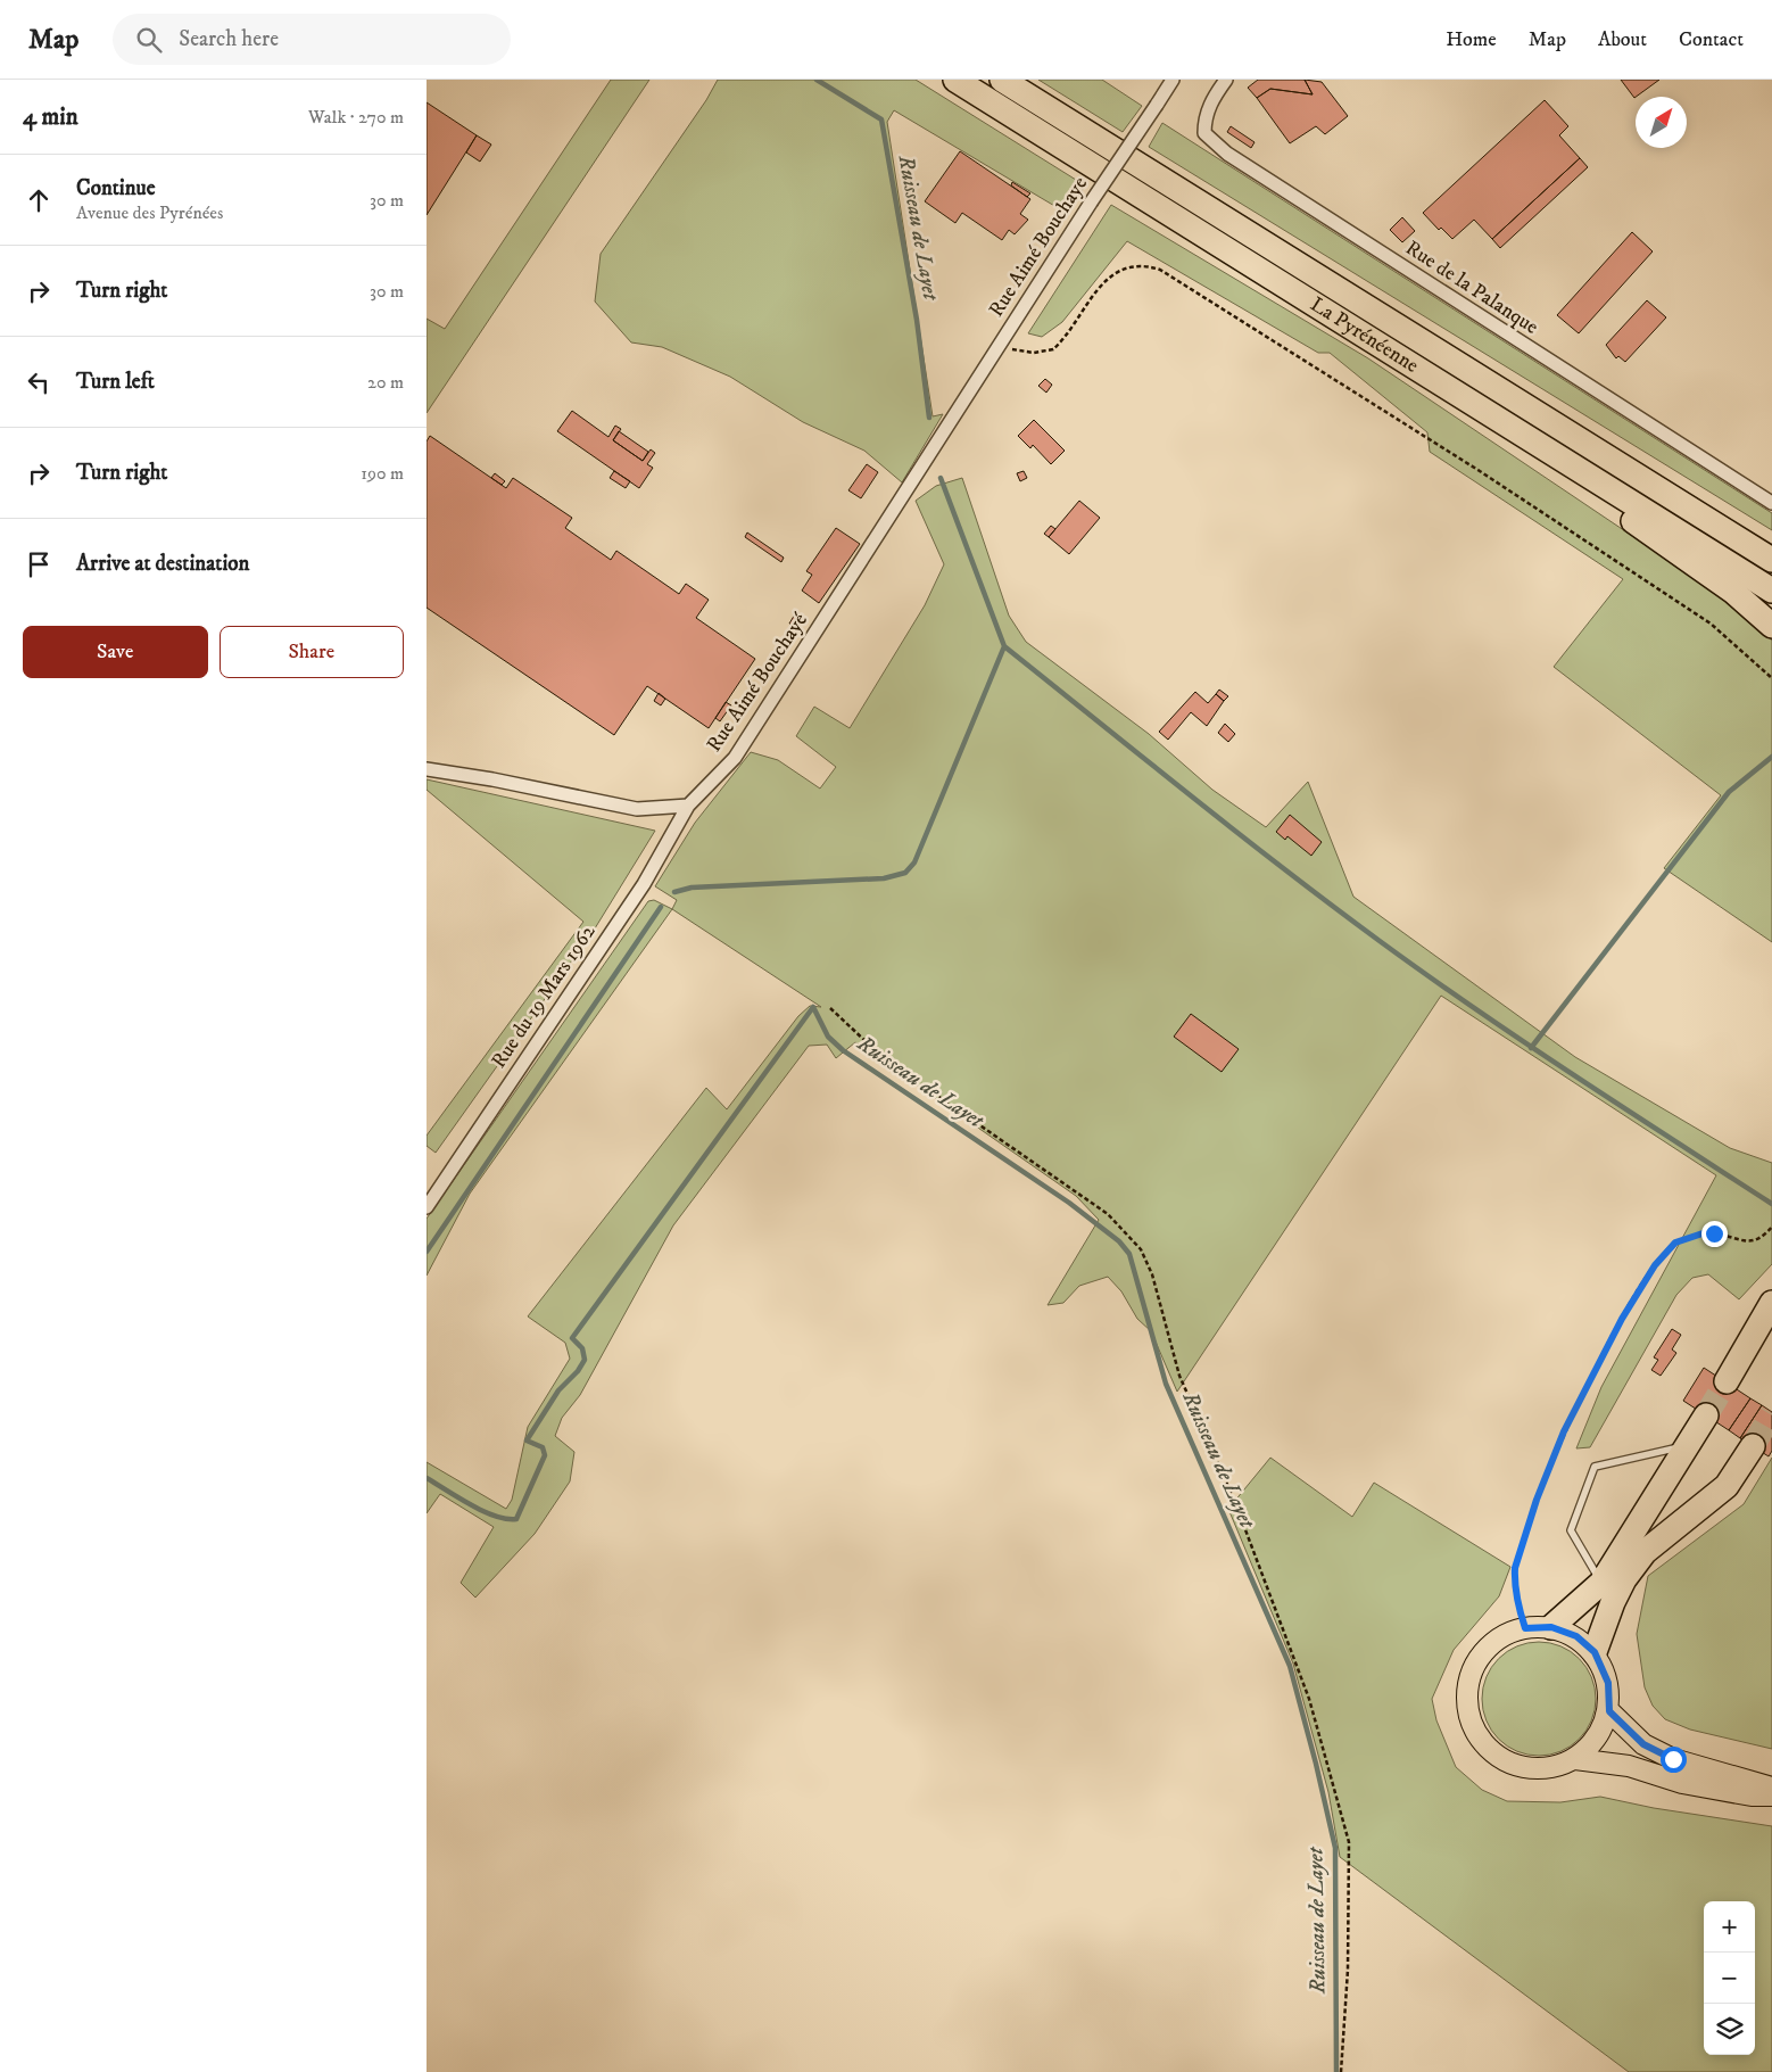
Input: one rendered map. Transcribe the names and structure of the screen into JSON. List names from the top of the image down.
{
  "streets": {
    "highway": ["La Pyrénéenne"],
    "street": [
      "Rue Aimé Bouchaye",
      "Rue de la Palanque",
      "Rue Aimé Bouchayé",
      "Rue du 19 Mars 1962"
    ]
  },
  "crossings": [
    ["Rue Aimé Bouchaye", "Rue Aimé Bouchayé"],
    ["Rue Aimé Bouchayé", "Rue du 19 Mars 1962"]
  ],
  "water": ["Ruisseau de Layet"],
  "north": "top right",
  "page": {
    "header": "Map",
    "search": "Search here",
    "nav": [
      "Home",
      "Map",
      "About",
      "Contact"
    ],
    "heading": ["4 min", "Walk · 270 m"],
    "list": [
      ["Continue", "Avenue des Pyrénées", "30 m"],
      ["Turn right", "30 m"],
      ["Turn left", "20 m"],
      ["Turn right", "190 m"],
      "Arrive at destination"
    ],
    "buttons": ["Save", "Share"],
    "map_buttons": ["+", "−"]
  }
}
